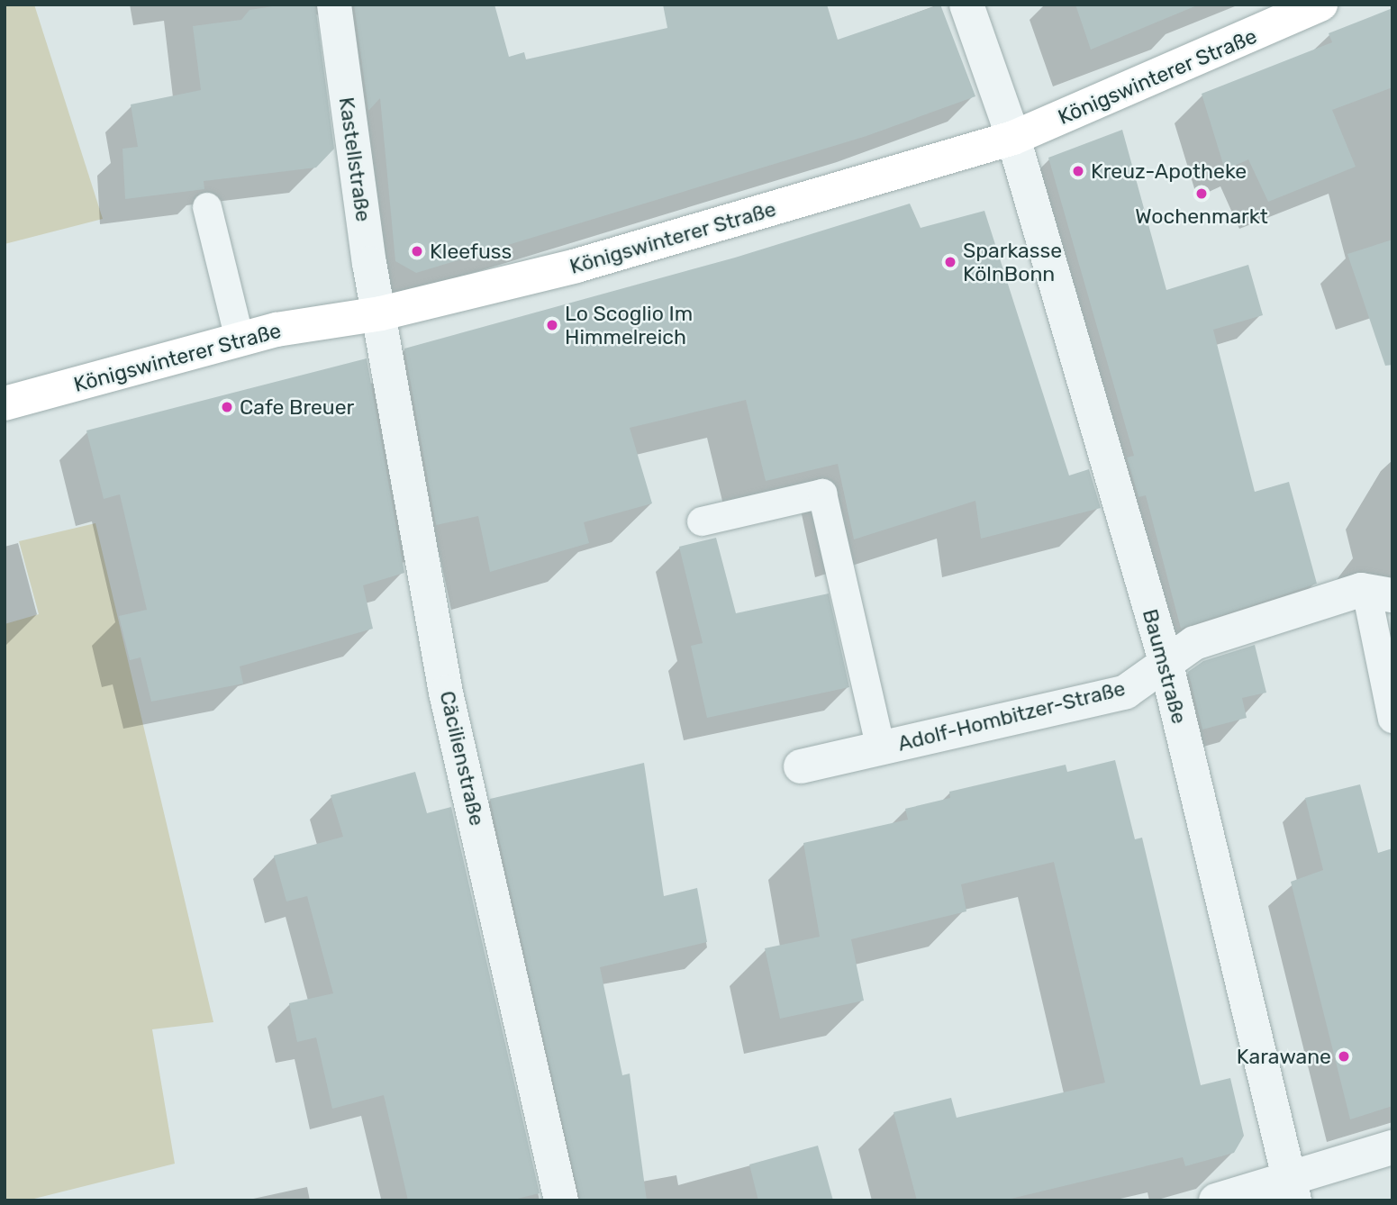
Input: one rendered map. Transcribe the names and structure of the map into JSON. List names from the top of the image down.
{
  "streets": {
    "main road": ["Königswinterer Straße"],
    "street": [
      "Kastellstraße",
      "Baumstraße",
      "Adolf-Hombitzer-Straße",
      "Cäcilienstraße"
    ]
  },
  "crossings": [
    ["Königswinterer Straße", "Kastellstraße"],
    ["Königswinterer Straße", "Baumstraße"],
    ["Königswinterer Straße", "Cäcilienstraße"],
    ["Kastellstraße", "Cäcilienstraße"],
    ["Baumstraße", "Adolf-Hombitzer-Straße"]
  ],
  "places": [
    "Kreuz-Apotheke",
    "Wochenmarkt",
    "Kleefuss",
    "Sparkasse KölnBonn",
    "Lo Scoglio Im Himmelreich",
    "Cafe Breuer",
    "Karawane"
  ]
}
